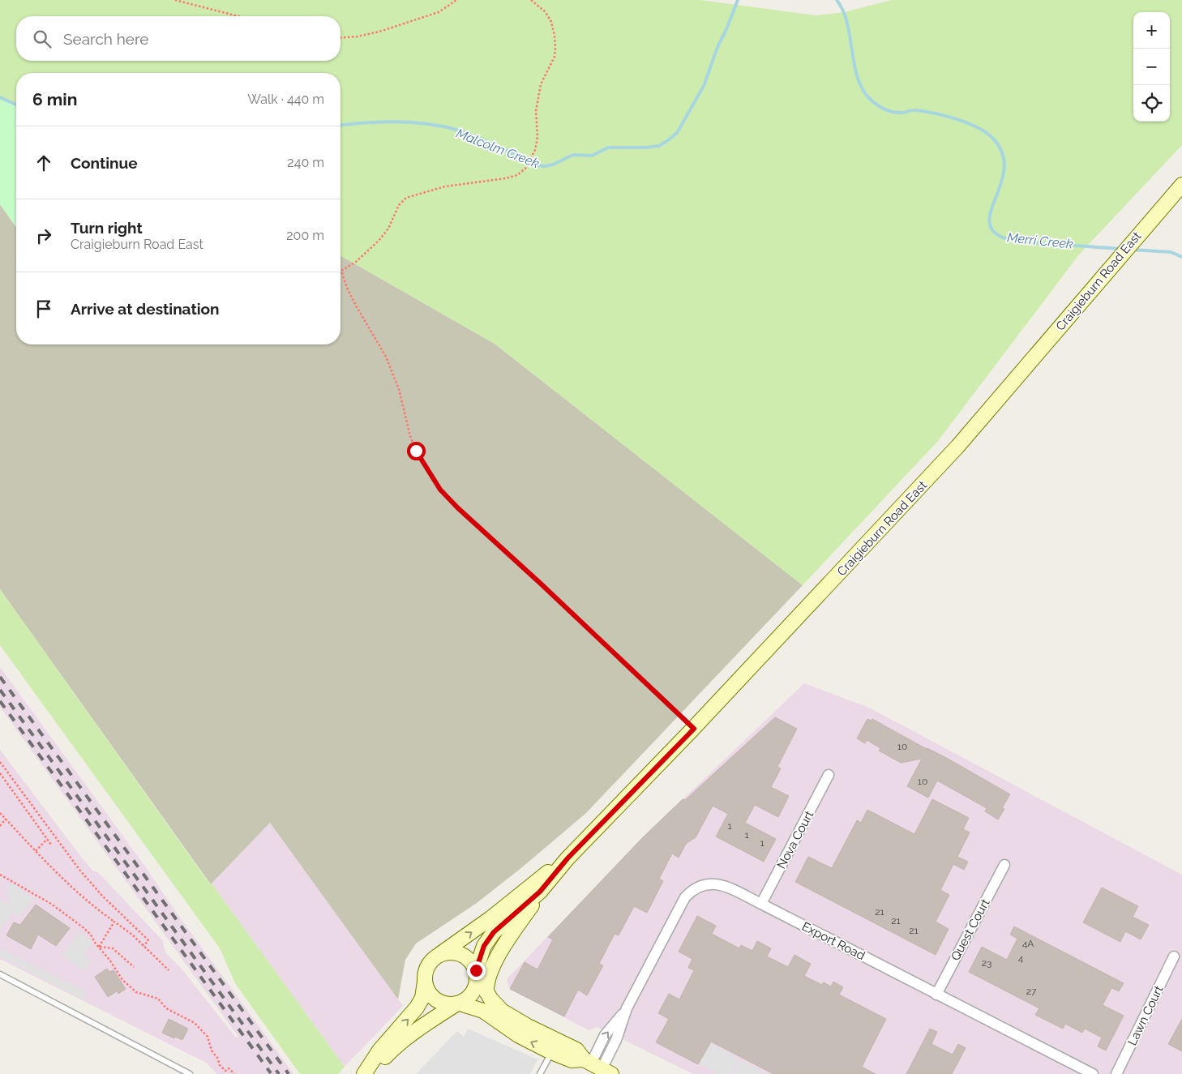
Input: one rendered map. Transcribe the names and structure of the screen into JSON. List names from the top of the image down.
{
  "streets": {
    "main road": ["Craigieburn Road East"],
    "street": [
      "Nova Court",
      "Quest Court",
      "Export Road",
      "Lawn Court"
    ]
  },
  "crossings": [
    ["Nova Court", "Export Road"],
    ["Quest Court", "Export Road"]
  ],
  "water": ["Malcolm Creek", "Merri Creek"],
  "house_numbers": [
    "10",
    "10",
    "1",
    "1",
    "1",
    "21",
    "21",
    "21",
    "4A",
    "4",
    "23",
    "27"
  ],
  "page": {
    "map_buttons": ["+", "−"],
    "search": "Search here",
    "heading": ["6 min", "Walk · 440 m"],
    "list": [
      ["Continue", "240 m"],
      ["Turn right", "Craigieburn Road East", "200 m"],
      "Arrive at destination"
    ]
  }
}
